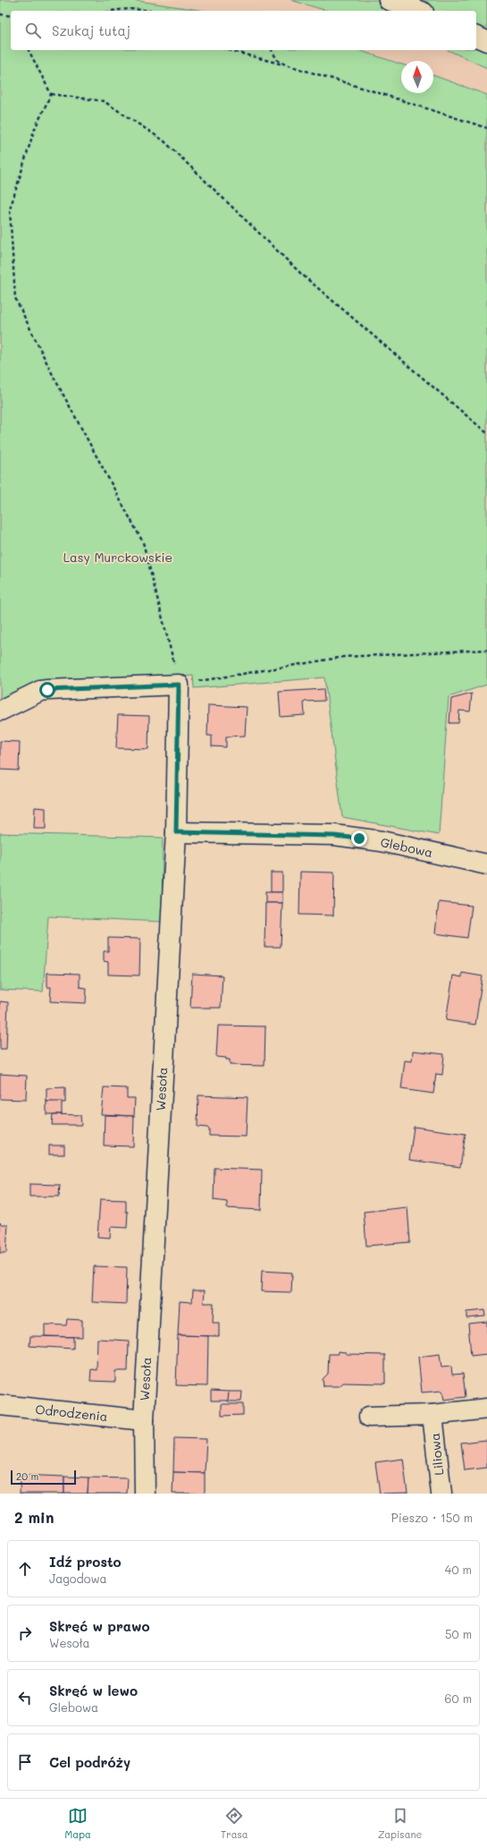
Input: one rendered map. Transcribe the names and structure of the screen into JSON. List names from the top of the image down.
{
  "streets": {
    "street": [
      "Glebowa",
      "Wesoła",
      "Odrodzenia",
      "Liliowa"
    ]
  },
  "crossings": [
    ["Glebowa", "Wesoła"],
    ["Wesoła", "Odrodzenia"]
  ],
  "parks": ["Lasy Murckowskie"],
  "scale_bar": "20 m",
  "north": "top",
  "page": {
    "search": "Szukaj tutaj",
    "scale": "20 m",
    "heading": ["2 min", "Pieszo · 150 m"],
    "list": [
      ["Idź prosto", "Jagodowa", "40 m"],
      ["Skręć w prawo", "Wesoła", "50 m"],
      ["Skręć w lewo", "Glebowa", "60 m"],
      "Cel podróży"
    ],
    "nav": ["Mapa", "Trasa", "Zapisane"]
  }
}
